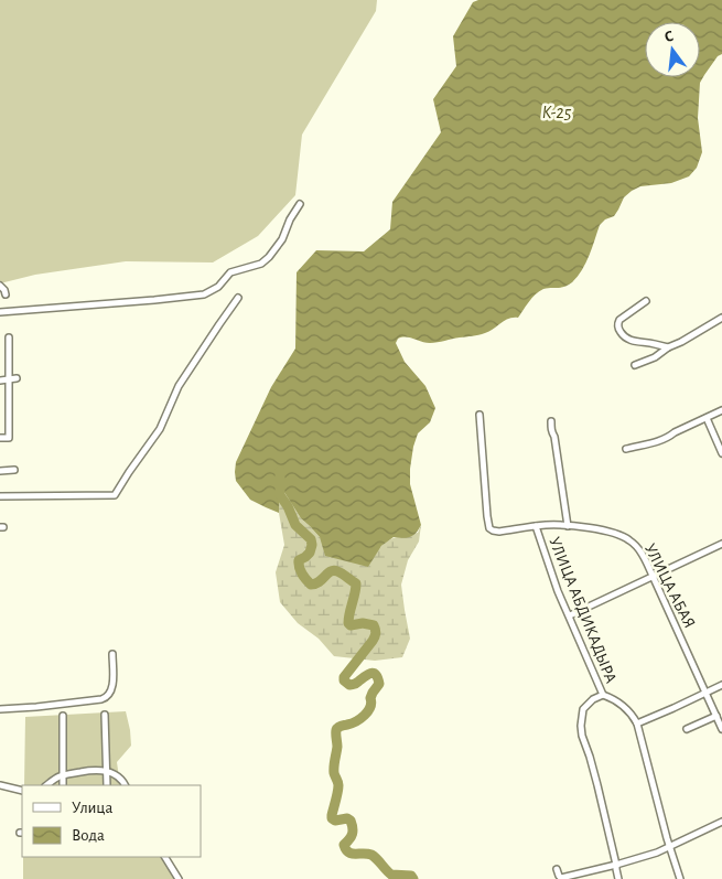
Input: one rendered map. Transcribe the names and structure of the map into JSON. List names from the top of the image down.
{
  "streets": {
    "street": ["УЛИЦА АБАЯ", "УЛИЦА АБДИКАДЫРА"]
  },
  "crossings": [
    ["УЛИЦА АБАЯ", "УЛИЦА АБДИКАДЫРА"]
  ],
  "water": ["К-25"],
  "legend": ["Улица", "Вода"],
  "north": "top"
}
